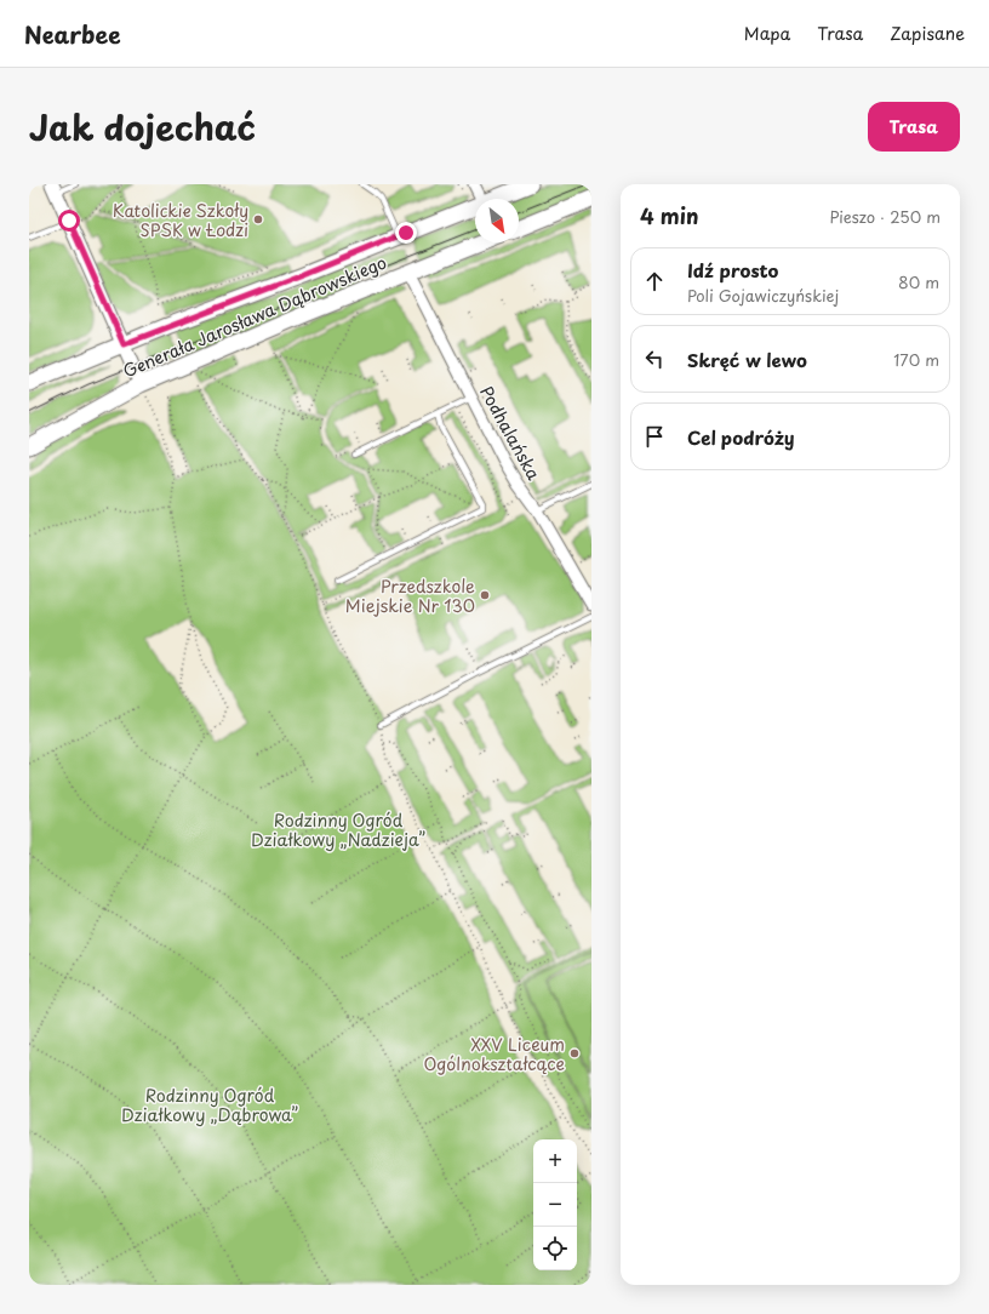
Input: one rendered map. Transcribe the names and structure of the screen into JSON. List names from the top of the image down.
{
  "streets": {
    "main road": ["Generała Jarosława Dąbrowskiego"],
    "street": ["Podhalańska"]
  },
  "crossings": [
    ["Generała Jarosława Dąbrowskiego", "Podhalańska"]
  ],
  "parks": ["Rodzinny Ogród Działkowy „Nadzieja”", "Rodzinny Ogród Działkowy „Dąbrowa”"],
  "places": ["Katolickie Szkoły SPSK w Łodzi", "Przedszkole Miejskie Nr 130", "XXV Liceum Ogólnokształcące"],
  "north": "bottom right",
  "page": {
    "header": "Nearbee",
    "nav": ["Mapa", "Trasa", "Zapisane"],
    "title": "Jak dojechać",
    "buttons": "Trasa",
    "heading": ["4 min", "Pieszo · 250 m"],
    "list": [
      ["Idź prosto", "Poli Gojawiczyńskiej", "80 m"],
      ["Skręć w lewo", "170 m"],
      "Cel podróży"
    ],
    "map_buttons": ["+", "−"]
  }
}
